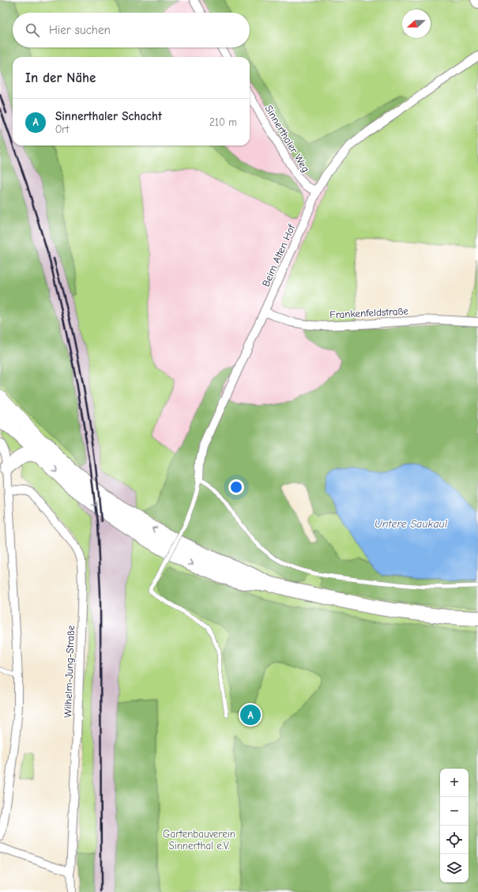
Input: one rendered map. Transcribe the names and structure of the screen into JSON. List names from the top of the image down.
{
  "streets": {
    "street": [
      "Sinnerthaler Weg",
      "Beim Alten Hof",
      "Frankenfeldstraße",
      "Wilhelm-Jung-Straße"
    ]
  },
  "crossings": [
    ["Sinnerthaler Weg", "Beim Alten Hof"],
    ["Beim Alten Hof", "Frankenfeldstraße"]
  ],
  "water": ["Untere Saukaul"],
  "parks": ["Gartenbauverein Sinnerthal e.V."],
  "north": "left",
  "page": {
    "search": "Hier suchen",
    "heading": "In der Nähe",
    "list": [
      {
        "mark": "A",
        "name": "Sinnerthaler Schacht",
        "note": "Ort",
        "value": "210 m"
      }
    ],
    "pins": "A",
    "map_buttons": ["+", "−"]
  }
}
